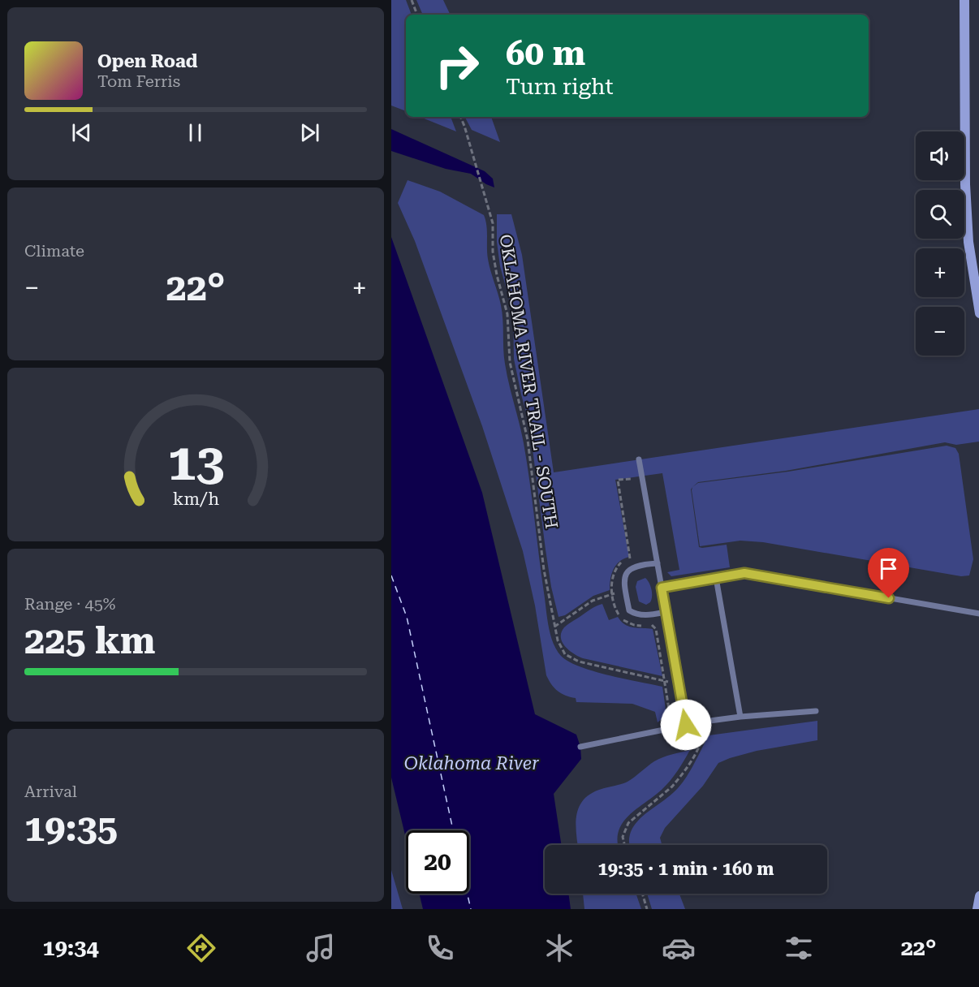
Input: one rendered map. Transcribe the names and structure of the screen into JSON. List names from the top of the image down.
{
  "streets": {
    "path": ["OKLAHOMA RIVER TRAIL - SOUTH"]
  },
  "water": ["Oklahoma River"],
  "page": {
    "turn": ["60 m", "Turn right"],
    "song": ["Open Road", "Tom Ferris"],
    "map_buttons": ["+", "−"],
    "tile": [
      "Climate",
      ["Range · 45%", "225 km"],
      ["Arrival", "19:35"]
    ],
    "heat": ["−", "22°", "+"],
    "limit": "20",
    "trip": "19:35 · 1 min · 160 m",
    "tabs": ["19:34", "22°"],
    "gauge": ["13", "km/h"]
  }
}
